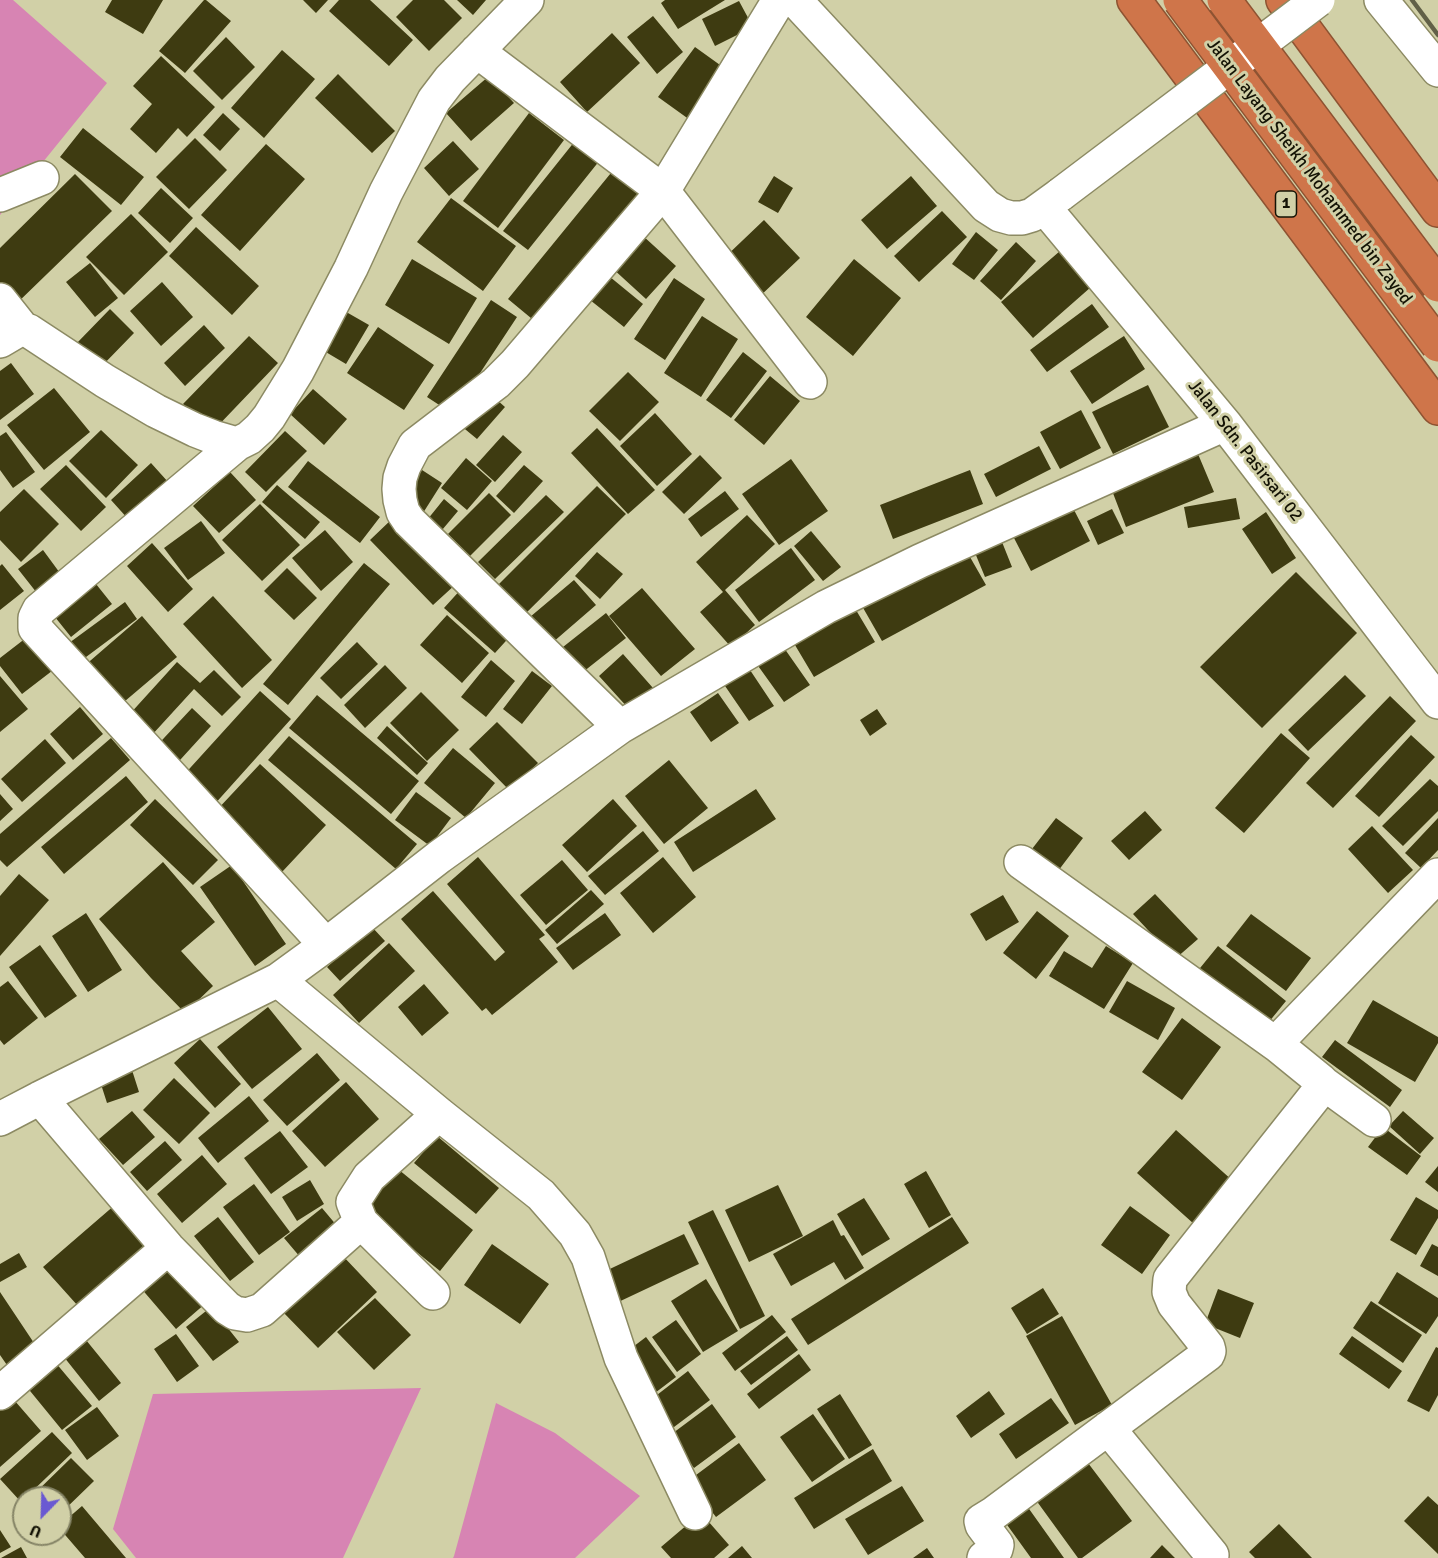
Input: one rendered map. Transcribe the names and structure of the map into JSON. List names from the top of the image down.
{
  "streets": {
    "highway": ["Jalan Layang Sheikh Mohammed bin Zayed", "1"],
    "street": ["Jalan Sdn. Pasirsari 02"]
  },
  "north": "bottom left"
}
